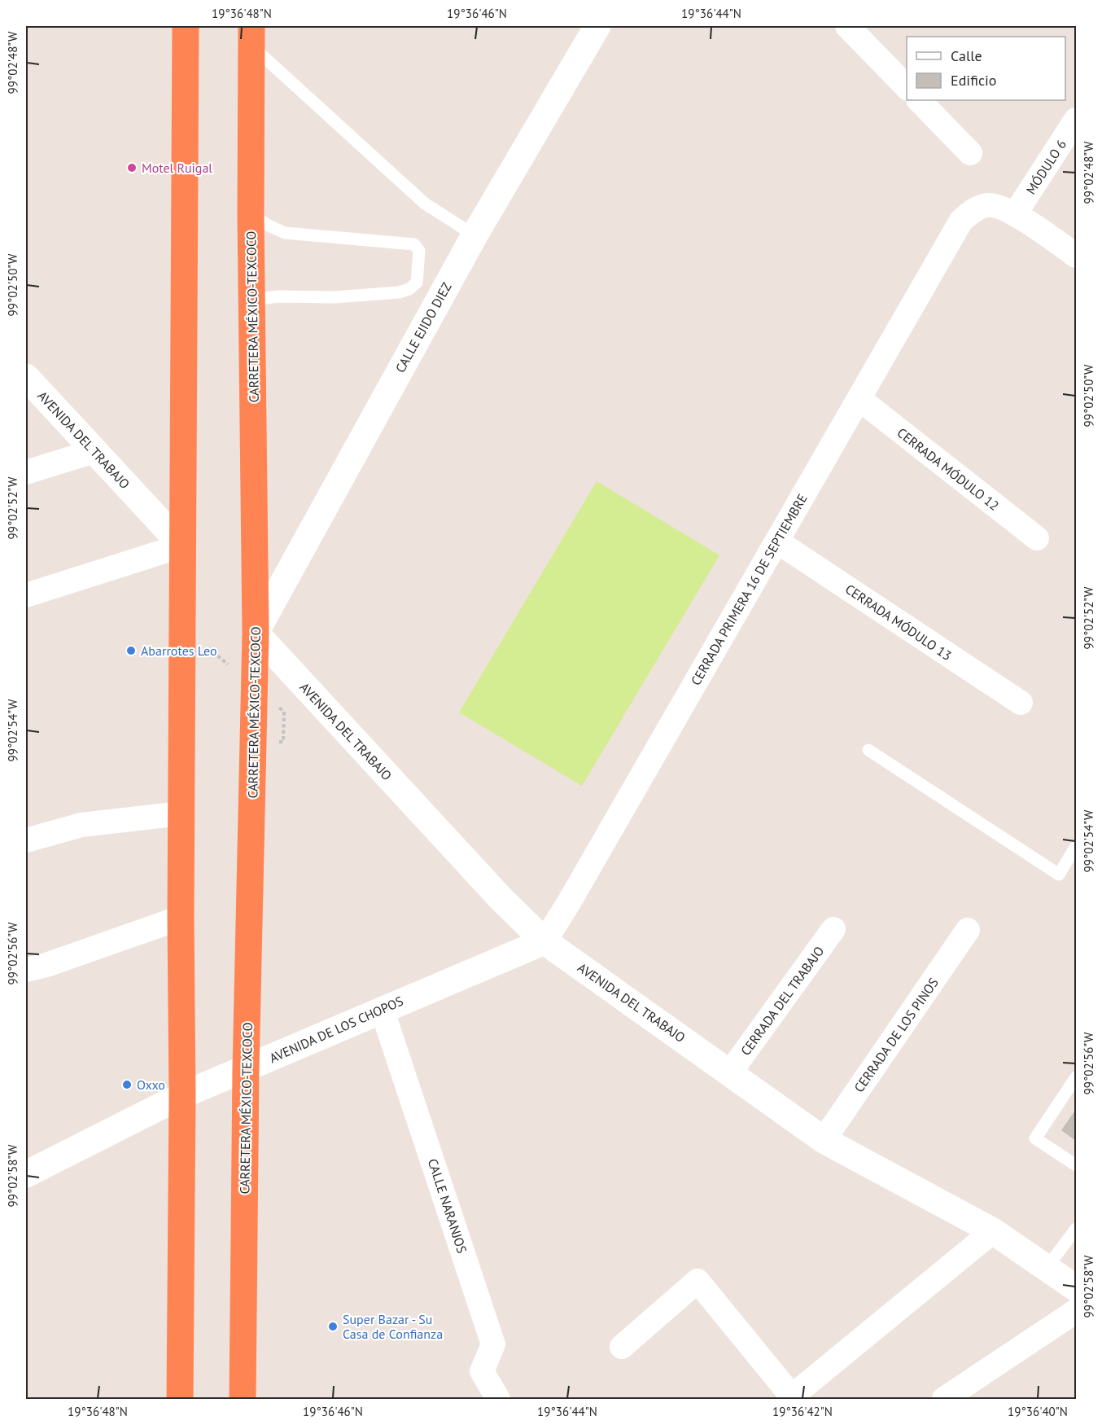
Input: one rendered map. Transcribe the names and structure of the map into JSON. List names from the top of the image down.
{
  "streets": {
    "highway": ["CARRETERA MÉXICO-TEXCOCO"],
    "main road": ["CALLE EJIDO DIEZ", "AVENIDA DEL TRABAJO", "AVENIDA DE LOS CHOPOS"],
    "street": [
      "MÓDULO 6",
      "CERRADA MÓDULO 12",
      "CERRADA PRIMERA 16 DE SEPTIEMBRE",
      "CERRADA MÓDULO 13",
      "CERRADA DEL TRABAJO",
      "CERRADA DE LOS PINOS",
      "CALLE NARANJOS"
    ]
  },
  "crossings": [
    ["MÓDULO 6", "CERRADA PRIMERA 16 DE SEPTIEMBRE"],
    ["CARRETERA MÉXICO-TEXCOCO", "CALLE EJIDO DIEZ"],
    ["CARRETERA MÉXICO-TEXCOCO", "AVENIDA DEL TRABAJO"],
    ["CARRETERA MÉXICO-TEXCOCO", "AVENIDA DE LOS CHOPOS"],
    ["CALLE EJIDO DIEZ", "AVENIDA DEL TRABAJO"],
    ["AVENIDA DEL TRABAJO", "CERRADA PRIMERA 16 DE SEPTIEMBRE"],
    ["AVENIDA DEL TRABAJO", "CERRADA DEL TRABAJO"],
    ["AVENIDA DEL TRABAJO", "AVENIDA DE LOS CHOPOS"],
    ["AVENIDA DEL TRABAJO", "CERRADA DE LOS PINOS"],
    ["CERRADA MÓDULO 12", "CERRADA PRIMERA 16 DE SEPTIEMBRE"],
    ["CERRADA PRIMERA 16 DE SEPTIEMBRE", "CERRADA MÓDULO 13"],
    ["CERRADA PRIMERA 16 DE SEPTIEMBRE", "AVENIDA DE LOS CHOPOS"],
    ["AVENIDA DE LOS CHOPOS", "CALLE NARANJOS"]
  ],
  "places": [
    "Motel Ruigal",
    "Abarrotes Leo",
    "Oxxo",
    "Super Bazar - Su Casa de Confianza"
  ],
  "legend": ["Calle", "Edificio"],
  "coordinates": [
    "19°36'48\"N",
    "19°36'46\"N",
    "19°36'44\"N",
    "99°02'48\"W",
    "99°02'50\"W",
    "99°02'52\"W",
    "99°02'54\"W",
    "99°02'56\"W",
    "99°02'58\"W",
    "19°36'42\"N",
    "19°36'40\"N"
  ]
}
